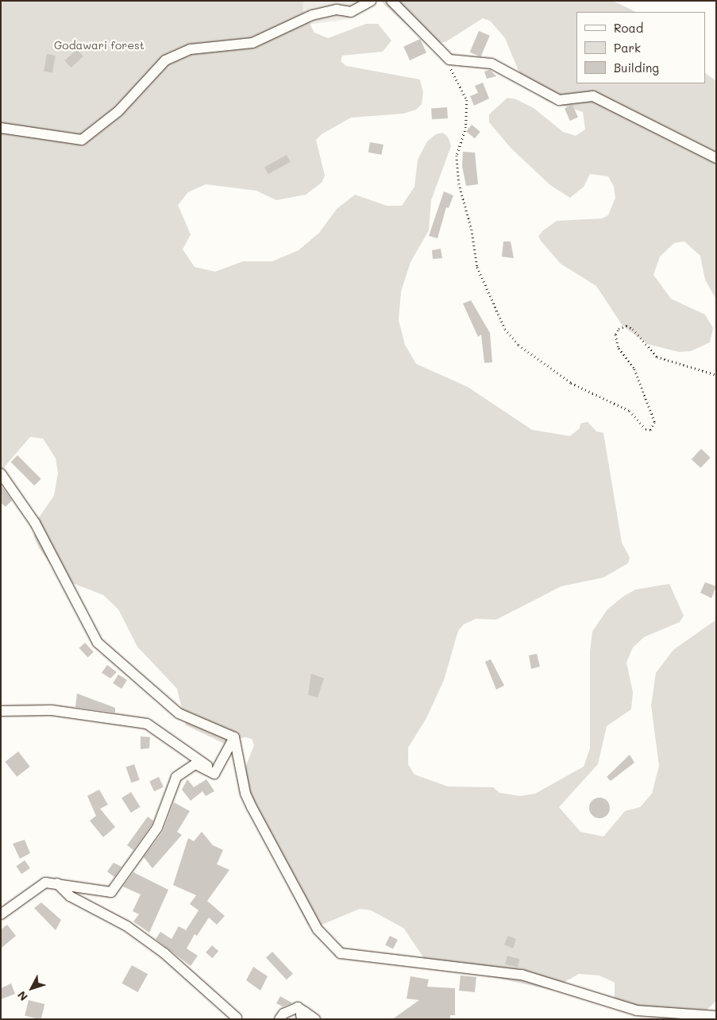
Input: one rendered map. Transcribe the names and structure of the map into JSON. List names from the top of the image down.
{
  "parks": ["Godawari forest"],
  "legend": ["Road", "Park", "Building"],
  "north": "bottom left"
}
